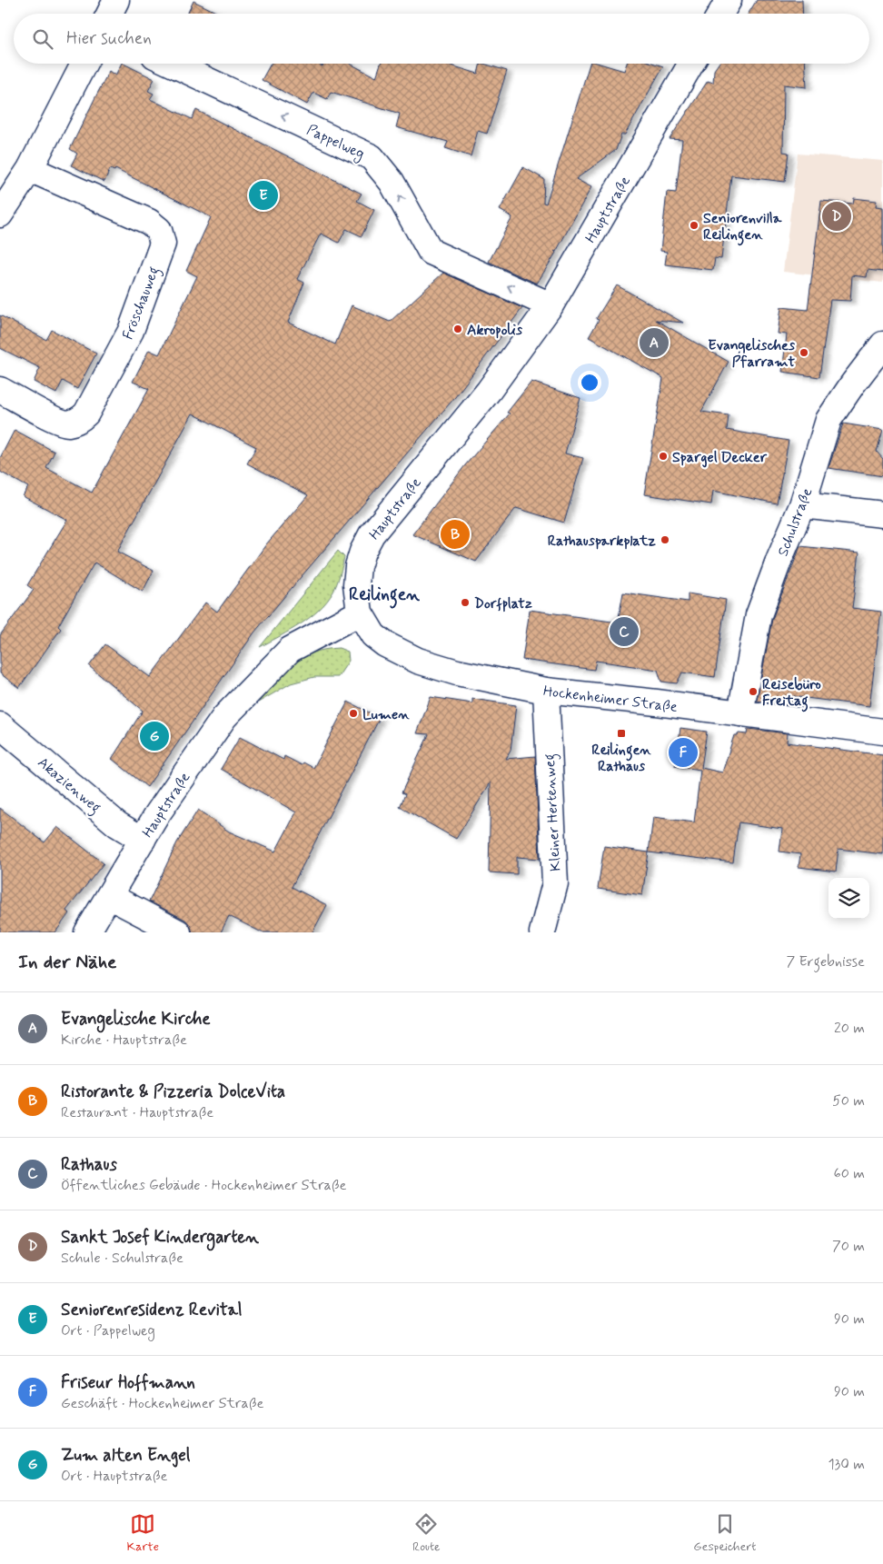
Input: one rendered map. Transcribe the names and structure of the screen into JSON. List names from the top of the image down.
{
  "streets": {
    "street": [
      "Pappelweg",
      "Hauptstraße",
      "Fröschauweg",
      "Schulstraße",
      "Hockenheimer Straße",
      "Akazienweg",
      "Kleiner Hertenweg"
    ]
  },
  "crossings": [
    ["Pappelweg", "Hauptstraße"],
    ["Hauptstraße", "Hockenheimer Straße"],
    ["Hauptstraße", "Akazienweg"],
    ["Schulstraße", "Hockenheimer Straße"],
    ["Hockenheimer Straße", "Kleiner Hertenweg"]
  ],
  "one_way": ["Pappelweg"],
  "districts": ["Reilingen"],
  "places": {
    "other": [
      "Seniorenvilla Reilingen",
      "Akropolis",
      "Evangelisches Pfarramt",
      "Spargel Decker",
      "Rathausparkplatz",
      "Dorfplatz",
      "Reisebüro Freitag",
      "Lumen"
    ],
    "transit": ["Reilingen Rathaus"]
  },
  "page": {
    "search": "Hier suchen",
    "pins": [
      "E",
      "D",
      "A",
      "B",
      "C",
      "G",
      "F"
    ],
    "heading": ["In der Nähe", "7 Ergebnisse"],
    "list": [
      {
        "mark": "A",
        "name": "Evangelische Kirche",
        "note": "Kirche · Hauptstraße",
        "value": "20 m"
      },
      {
        "mark": "B",
        "name": "Ristorante & Pizzeria DolceVita",
        "note": "Restaurant · Hauptstraße",
        "value": "50 m"
      },
      {
        "mark": "C",
        "name": "Rathaus",
        "note": "Öffentliches Gebäude · Hockenheimer Straße",
        "value": "60 m"
      },
      {
        "mark": "D",
        "name": "Sankt Josef Kindergarten",
        "note": "Schule · Schulstraße",
        "value": "70 m"
      },
      {
        "mark": "E",
        "name": "Seniorenresidenz Revital",
        "note": "Ort · Pappelweg",
        "value": "90 m"
      },
      {
        "mark": "F",
        "name": "Friseur Hoffmann",
        "note": "Geschäft · Hockenheimer Straße",
        "value": "90 m"
      },
      {
        "mark": "G",
        "name": "Zum alten Engel",
        "note": "Ort · Hauptstraße",
        "value": "130 m"
      }
    ],
    "nav": ["Karte", "Route", "Gespeichert"]
  }
}
